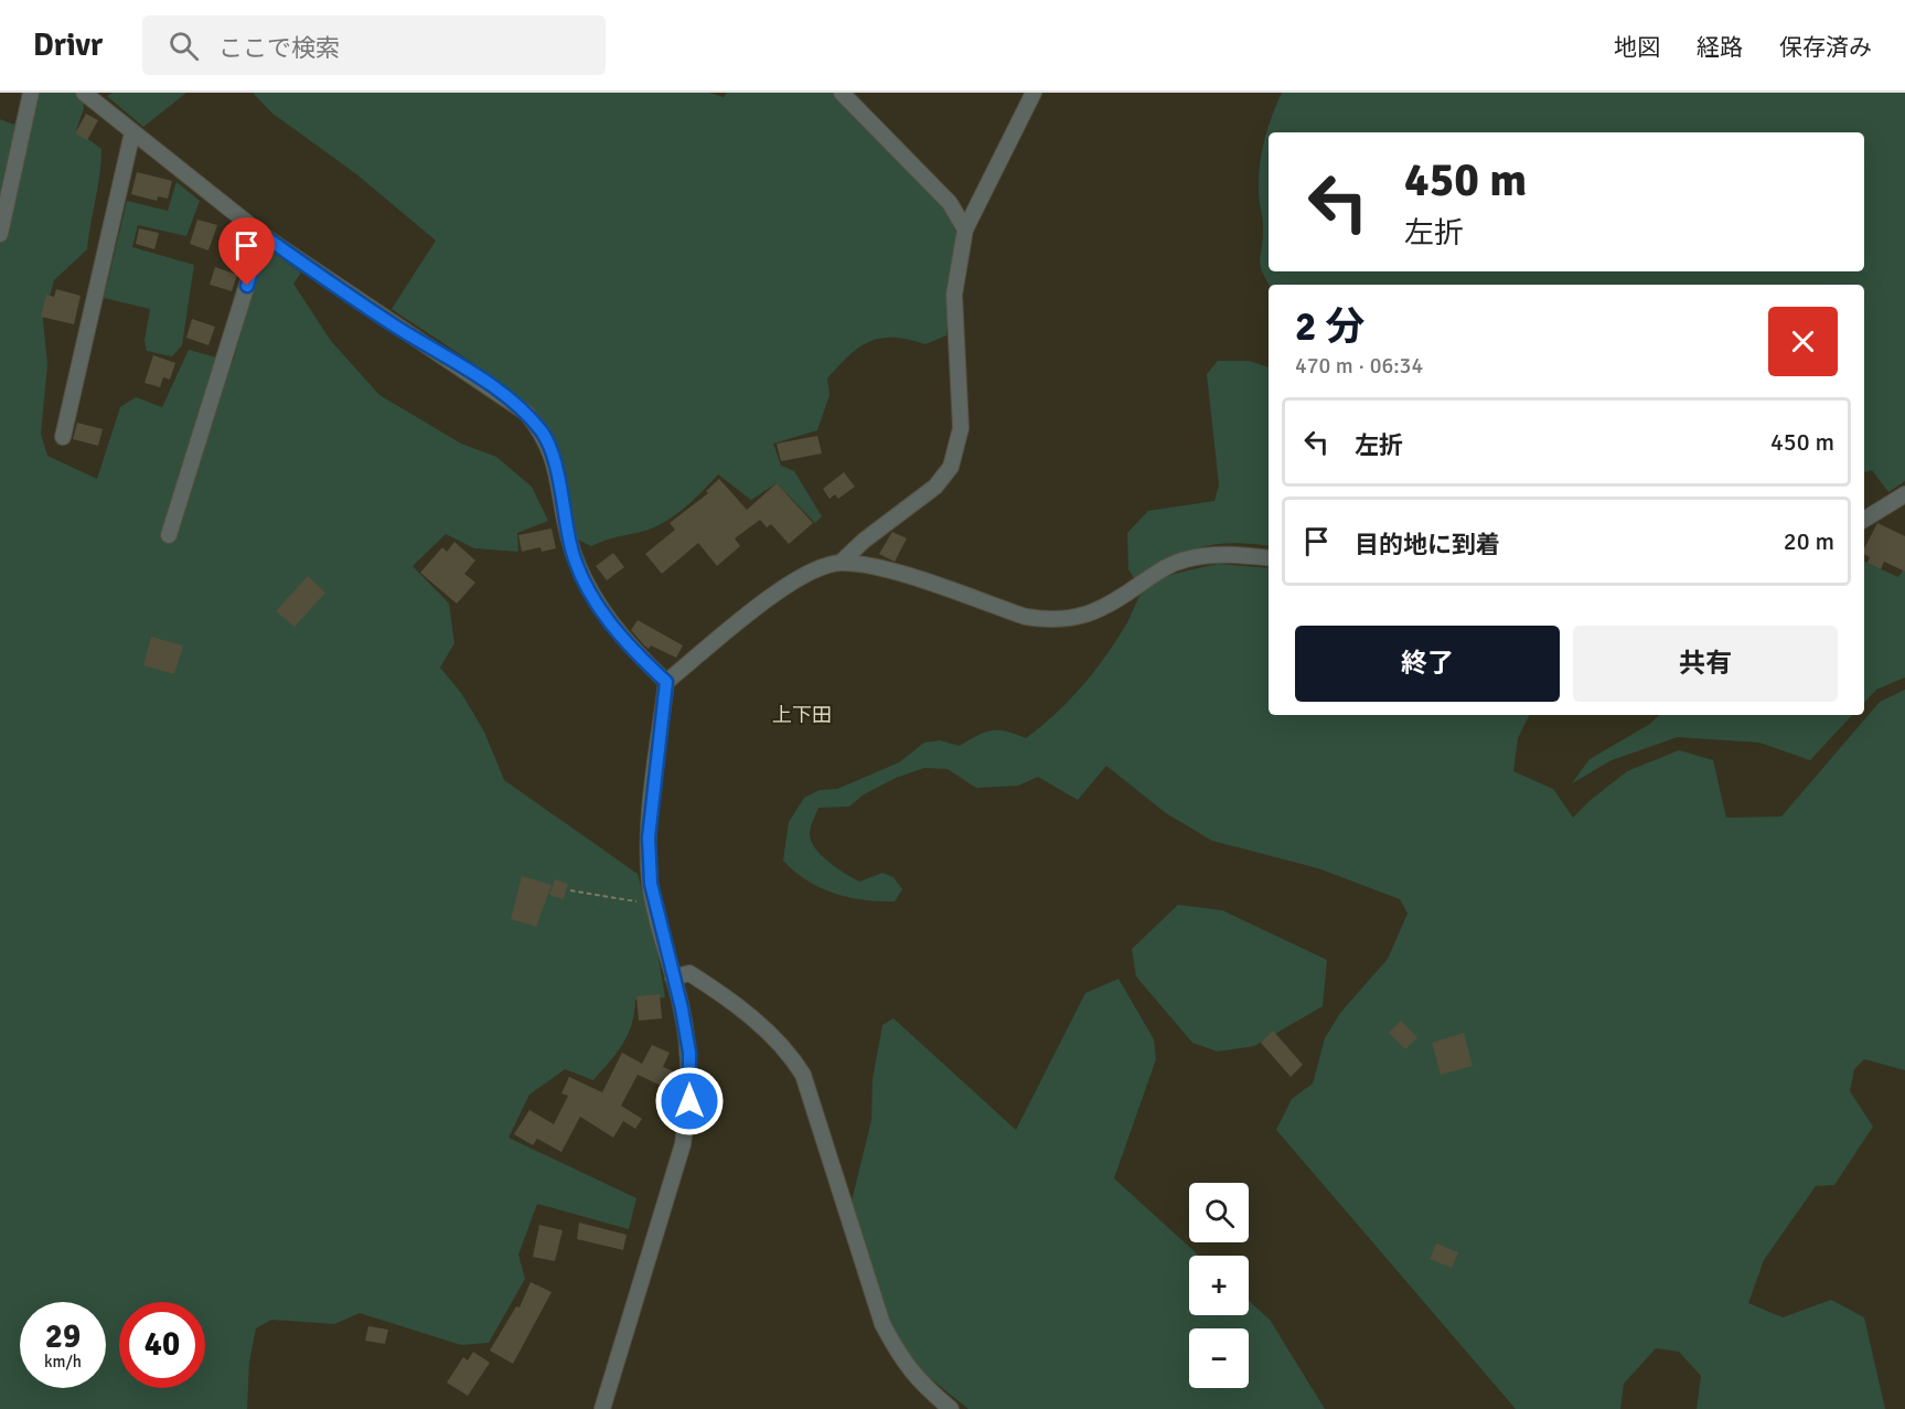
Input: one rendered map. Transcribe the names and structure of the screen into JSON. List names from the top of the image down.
{
  "districts": ["上下田"],
  "page": {
    "header": "Drivr",
    "search": "ここで検索",
    "nav": ["地図", "経路", "保存済み"],
    "turn": ["450 m", "左折"],
    "heading": ["2 分", "470 m · 06:34"],
    "list": [
      {
        "name": "左折",
        "value": "450 m"
      },
      {
        "name": "目的地に到着",
        "value": "20 m"
      }
    ],
    "buttons": ["終了", "共有"],
    "map_buttons": ["+", "−"],
    "speed": "29 km/h",
    "limit": "40"
  }
}
